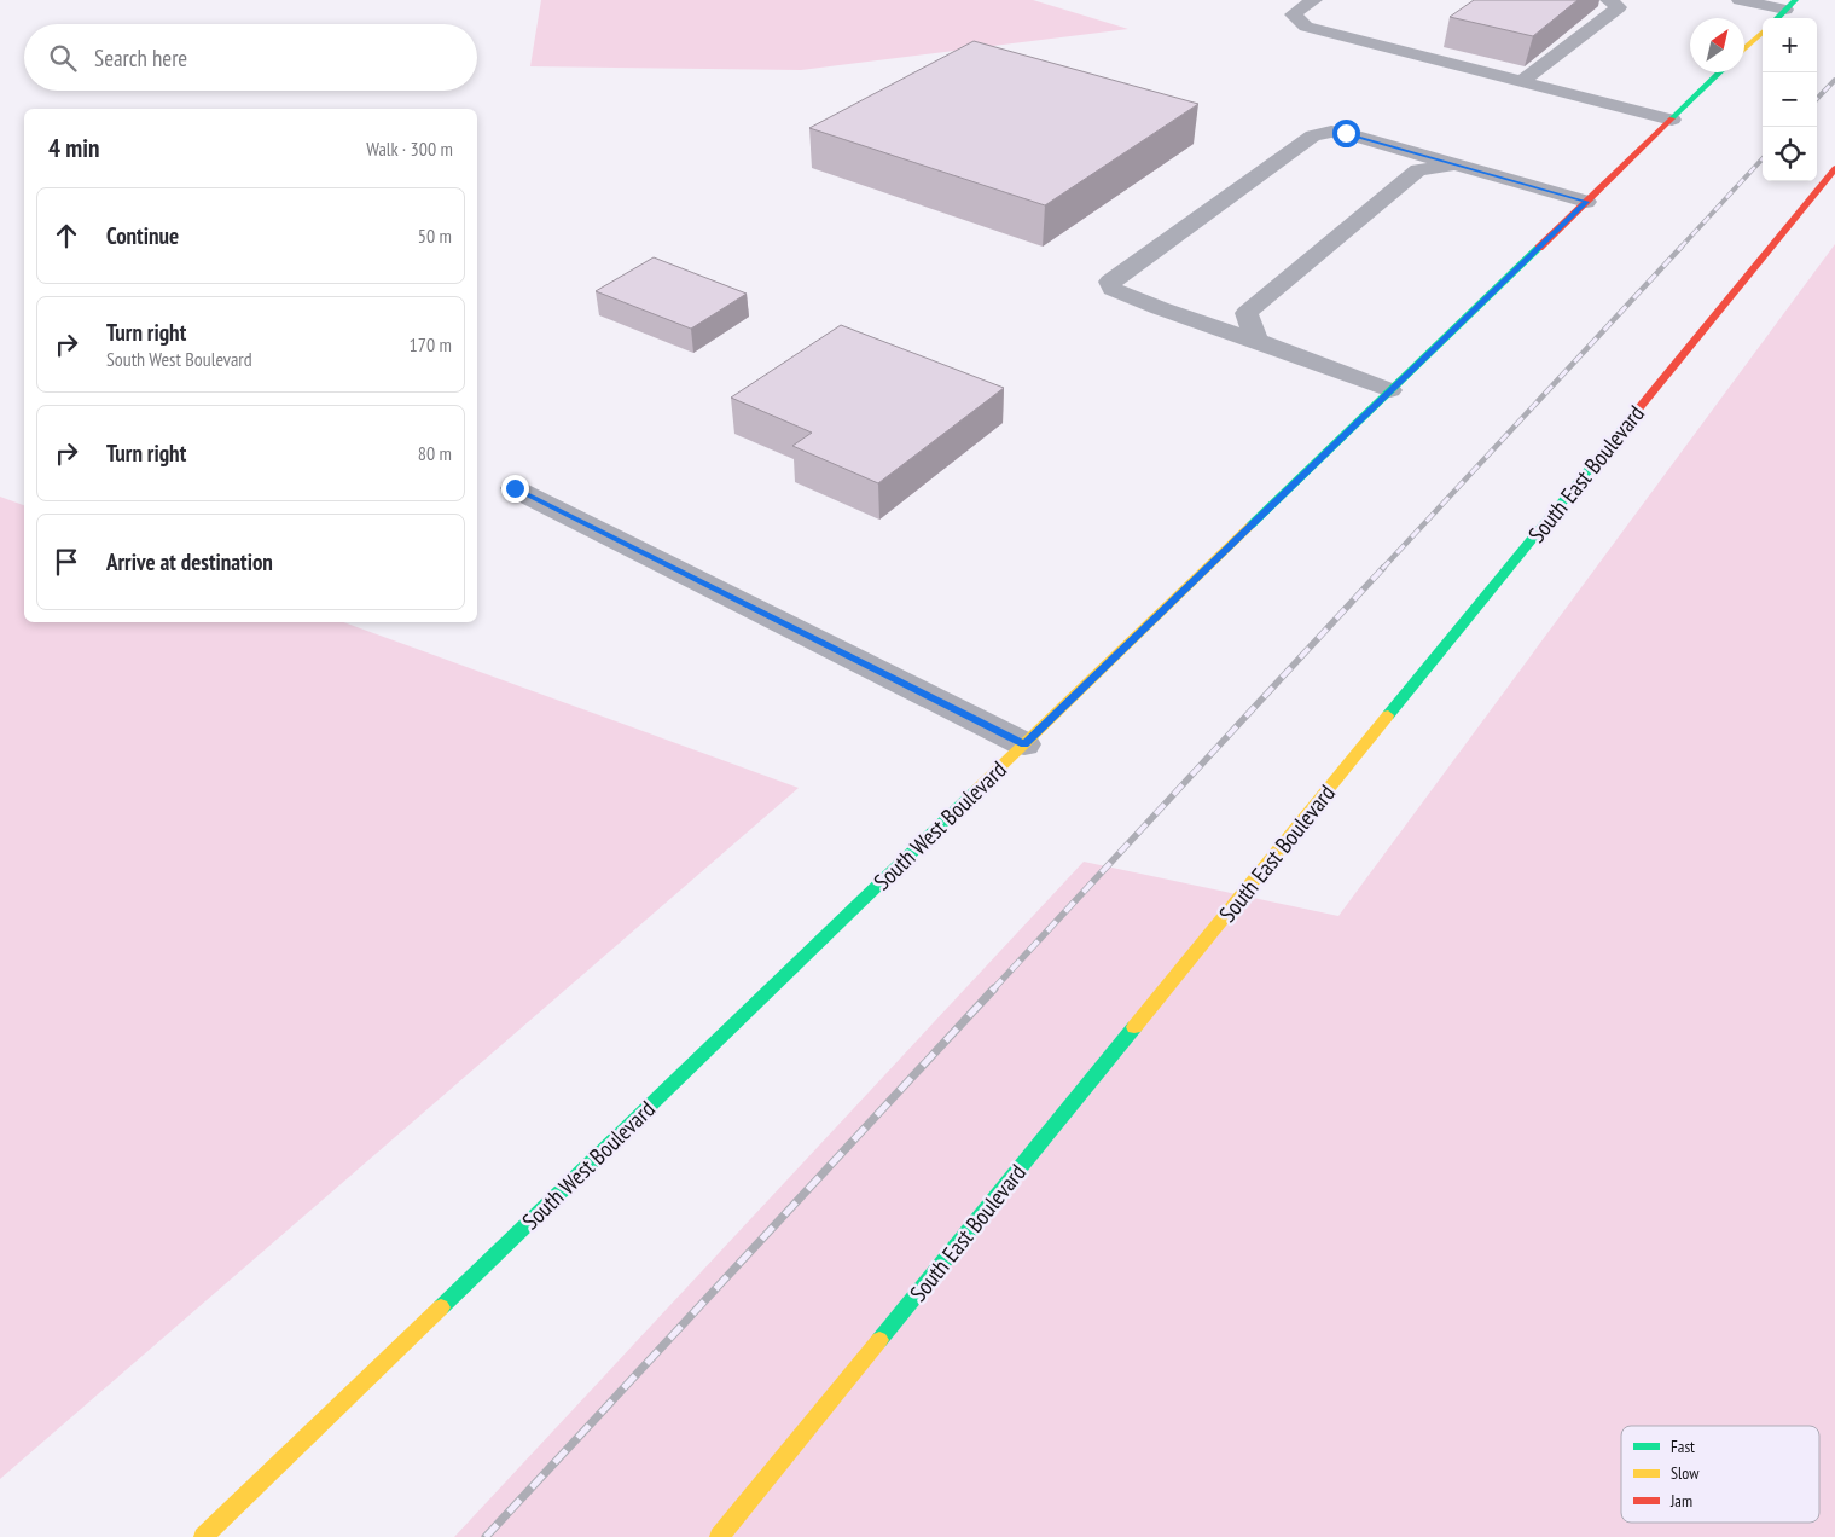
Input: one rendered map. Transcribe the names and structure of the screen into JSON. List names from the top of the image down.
{
  "streets": {
    "main road": ["South East Boulevard", "South West Boulevard"]
  },
  "legend": ["Fast", "Slow", "Jam"],
  "north": "top right",
  "page": {
    "map_buttons": ["+", "−"],
    "search": "Search here",
    "heading": ["4 min", "Walk · 300 m"],
    "list": [
      ["Continue", "50 m"],
      ["Turn right", "South West Boulevard", "170 m"],
      ["Turn right", "80 m"],
      "Arrive at destination"
    ]
  }
}
